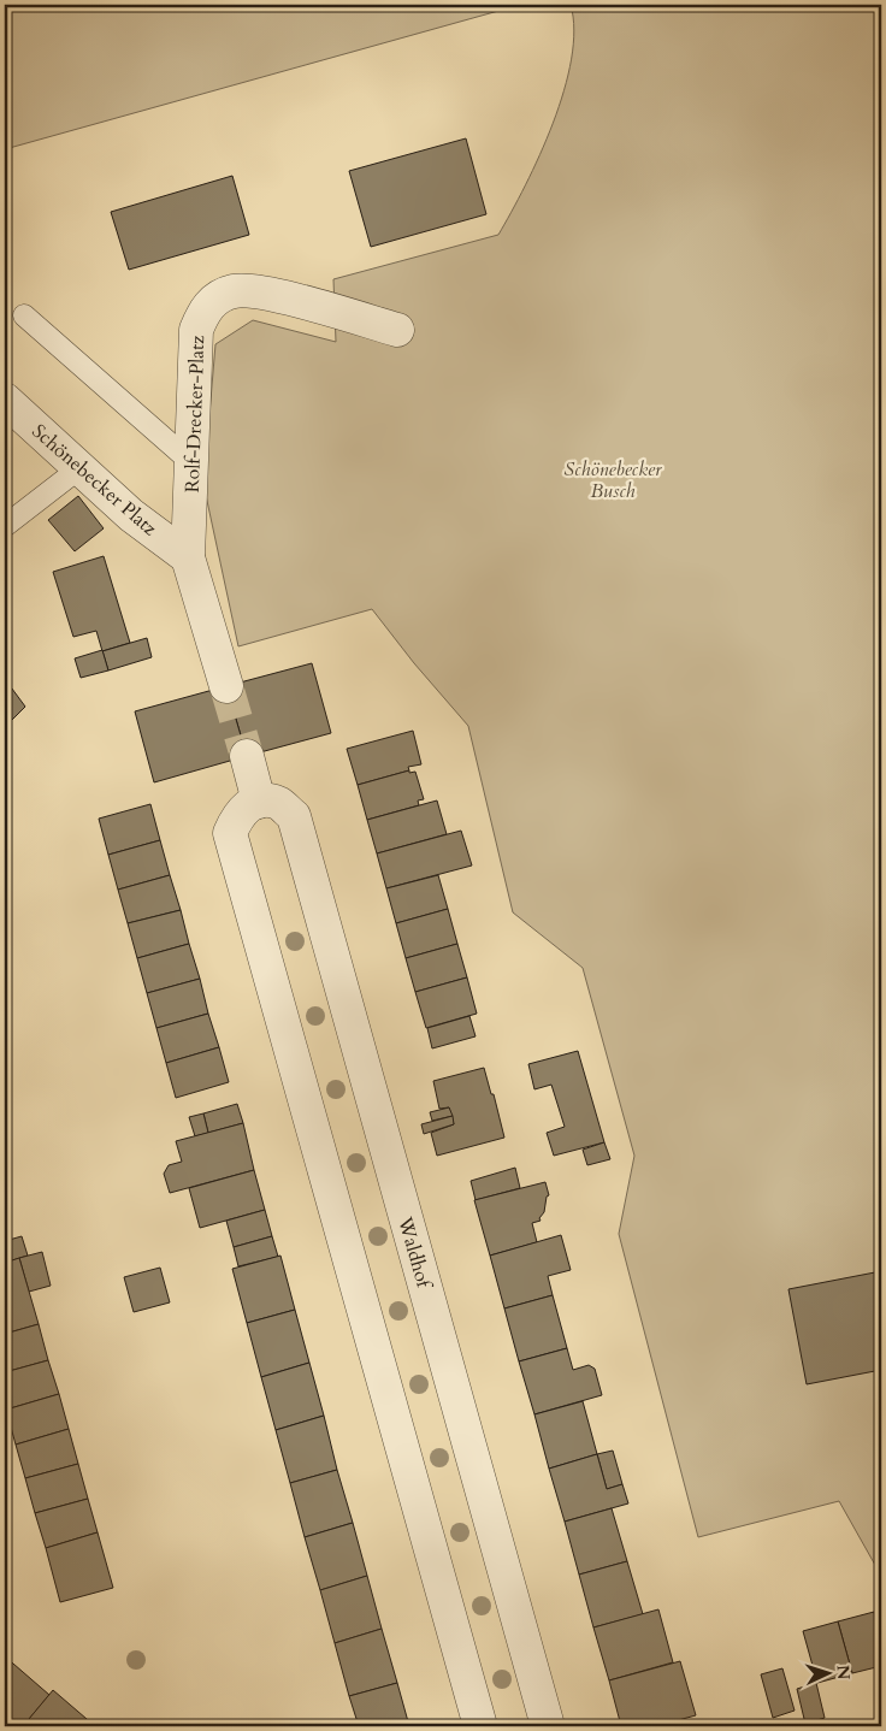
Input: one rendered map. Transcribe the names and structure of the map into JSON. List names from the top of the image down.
{
  "streets": {
    "street": ["Rolf-Drecker-Platz", "Schönebecker Platz", "Waldhof"]
  },
  "crossings": [
    ["Rolf-Drecker-Platz", "Schönebecker Platz"]
  ],
  "parks": ["Schönebecker Busch"],
  "north": "right"
}
